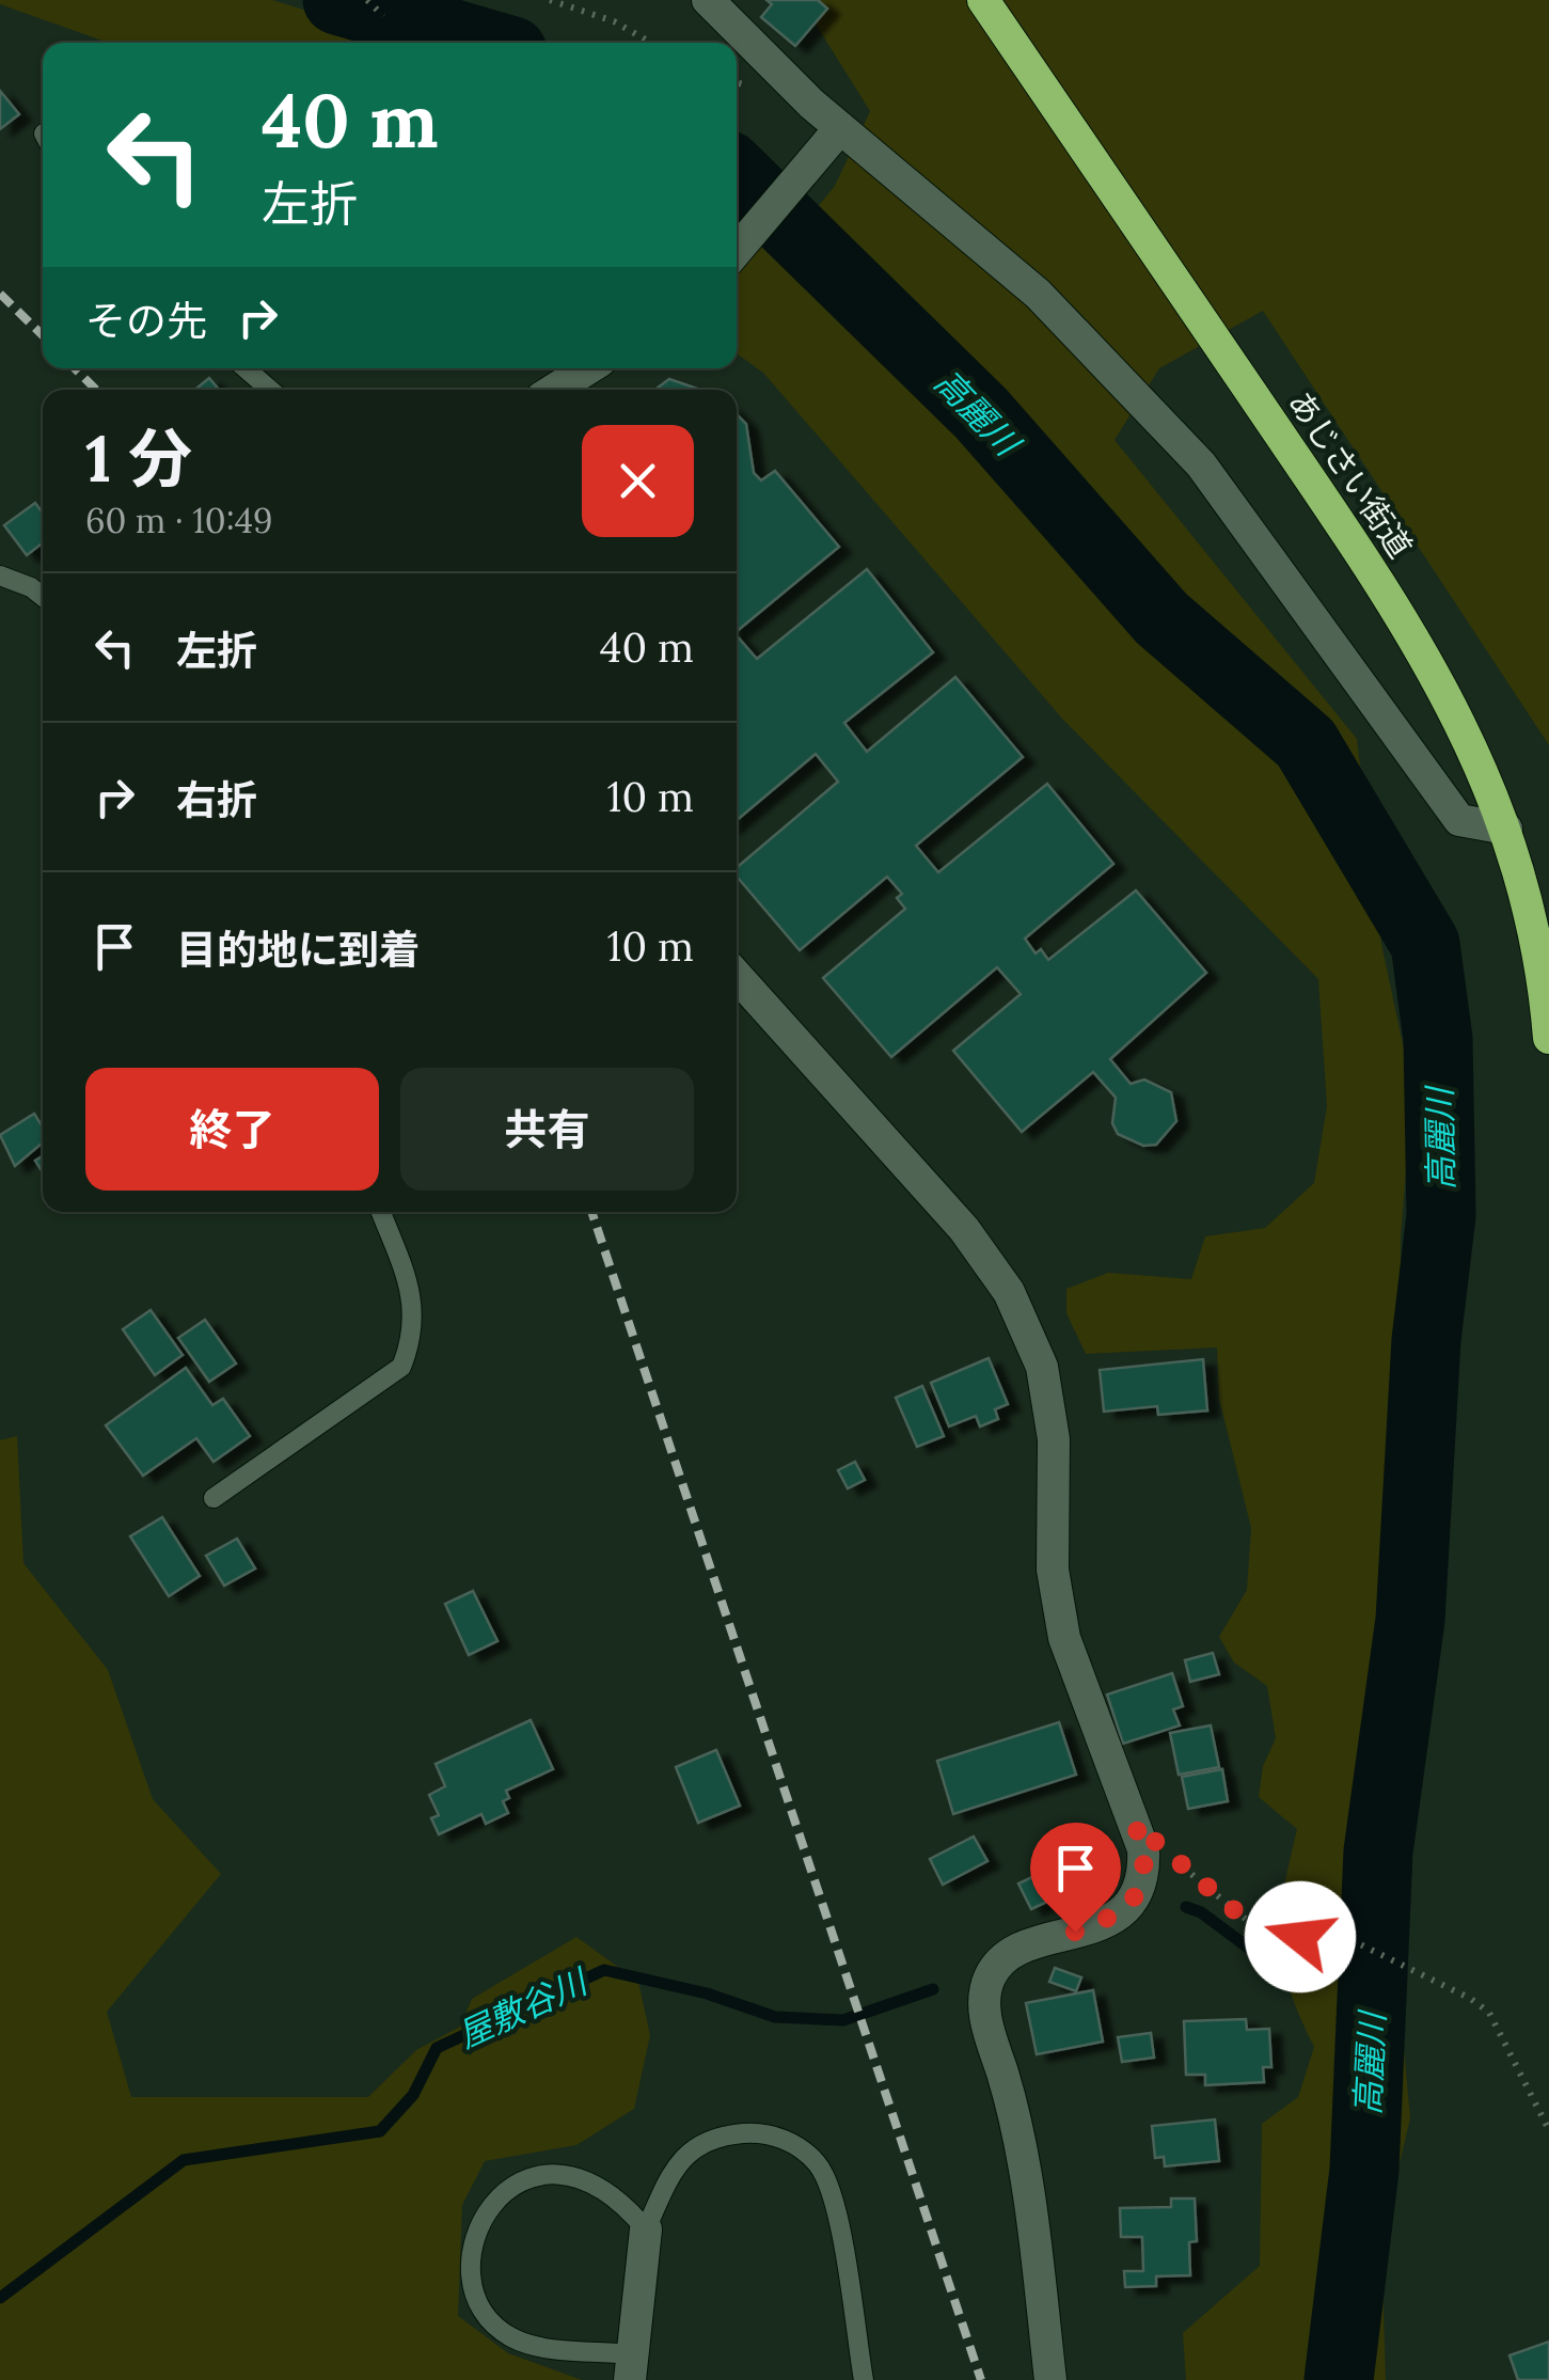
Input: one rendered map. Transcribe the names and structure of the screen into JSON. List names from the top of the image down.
{
  "streets": {
    "highway": ["あじさい街道"]
  },
  "water": ["高麗川", "屋敷谷川"],
  "page": {
    "turn": ["40 m", "左折"],
    "then": "その先",
    "heading": ["1 分", "60 m · 10:49"],
    "list": [
      {
        "name": "左折",
        "value": "40 m"
      },
      {
        "name": "右折",
        "value": "10 m"
      },
      {
        "name": "目的地に到着",
        "value": "10 m"
      }
    ],
    "buttons": ["終了", "共有"]
  }
}
